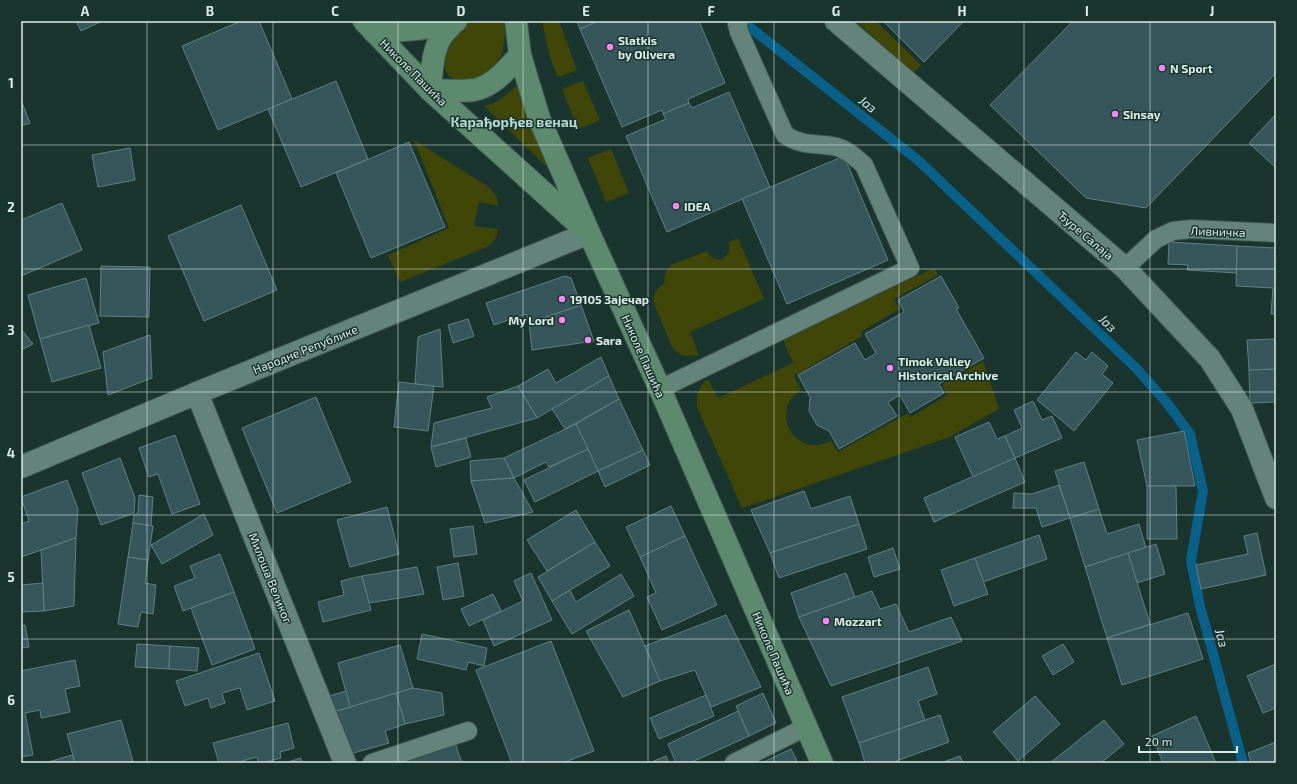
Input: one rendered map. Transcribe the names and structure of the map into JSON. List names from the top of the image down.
{
  "streets": {
    "street": [
      "Николе Пашића",
      "Ђуре Салаја",
      "Народне Републике",
      "Милоша Великог"
    ],
    "lane": ["Ливничка"]
  },
  "crossings": [
    ["Николе Пашића", "Народне Републике"],
    ["Ливничка", "Ђуре Салаја"],
    ["Народне Републике", "Милоша Великог"]
  ],
  "districts": ["Карађорђев венац"],
  "water": ["Јаз"],
  "places": [
    "Slatkis by Olivera",
    "N Sport",
    "Sinsay",
    "IDEA",
    "19105 Зајечар",
    "My Lord",
    "Sara",
    "Timok Valley Historical Archive",
    "Mozzart"
  ],
  "scale_bar": "20 m",
  "grid": {
    "columns": [
      "A",
      "B",
      "C",
      "D",
      "E",
      "F",
      "G",
      "H",
      "I",
      "J"
    ],
    "rows": [
      "1",
      "2",
      "3",
      "4",
      "5",
      "6"
    ]
  }
}
